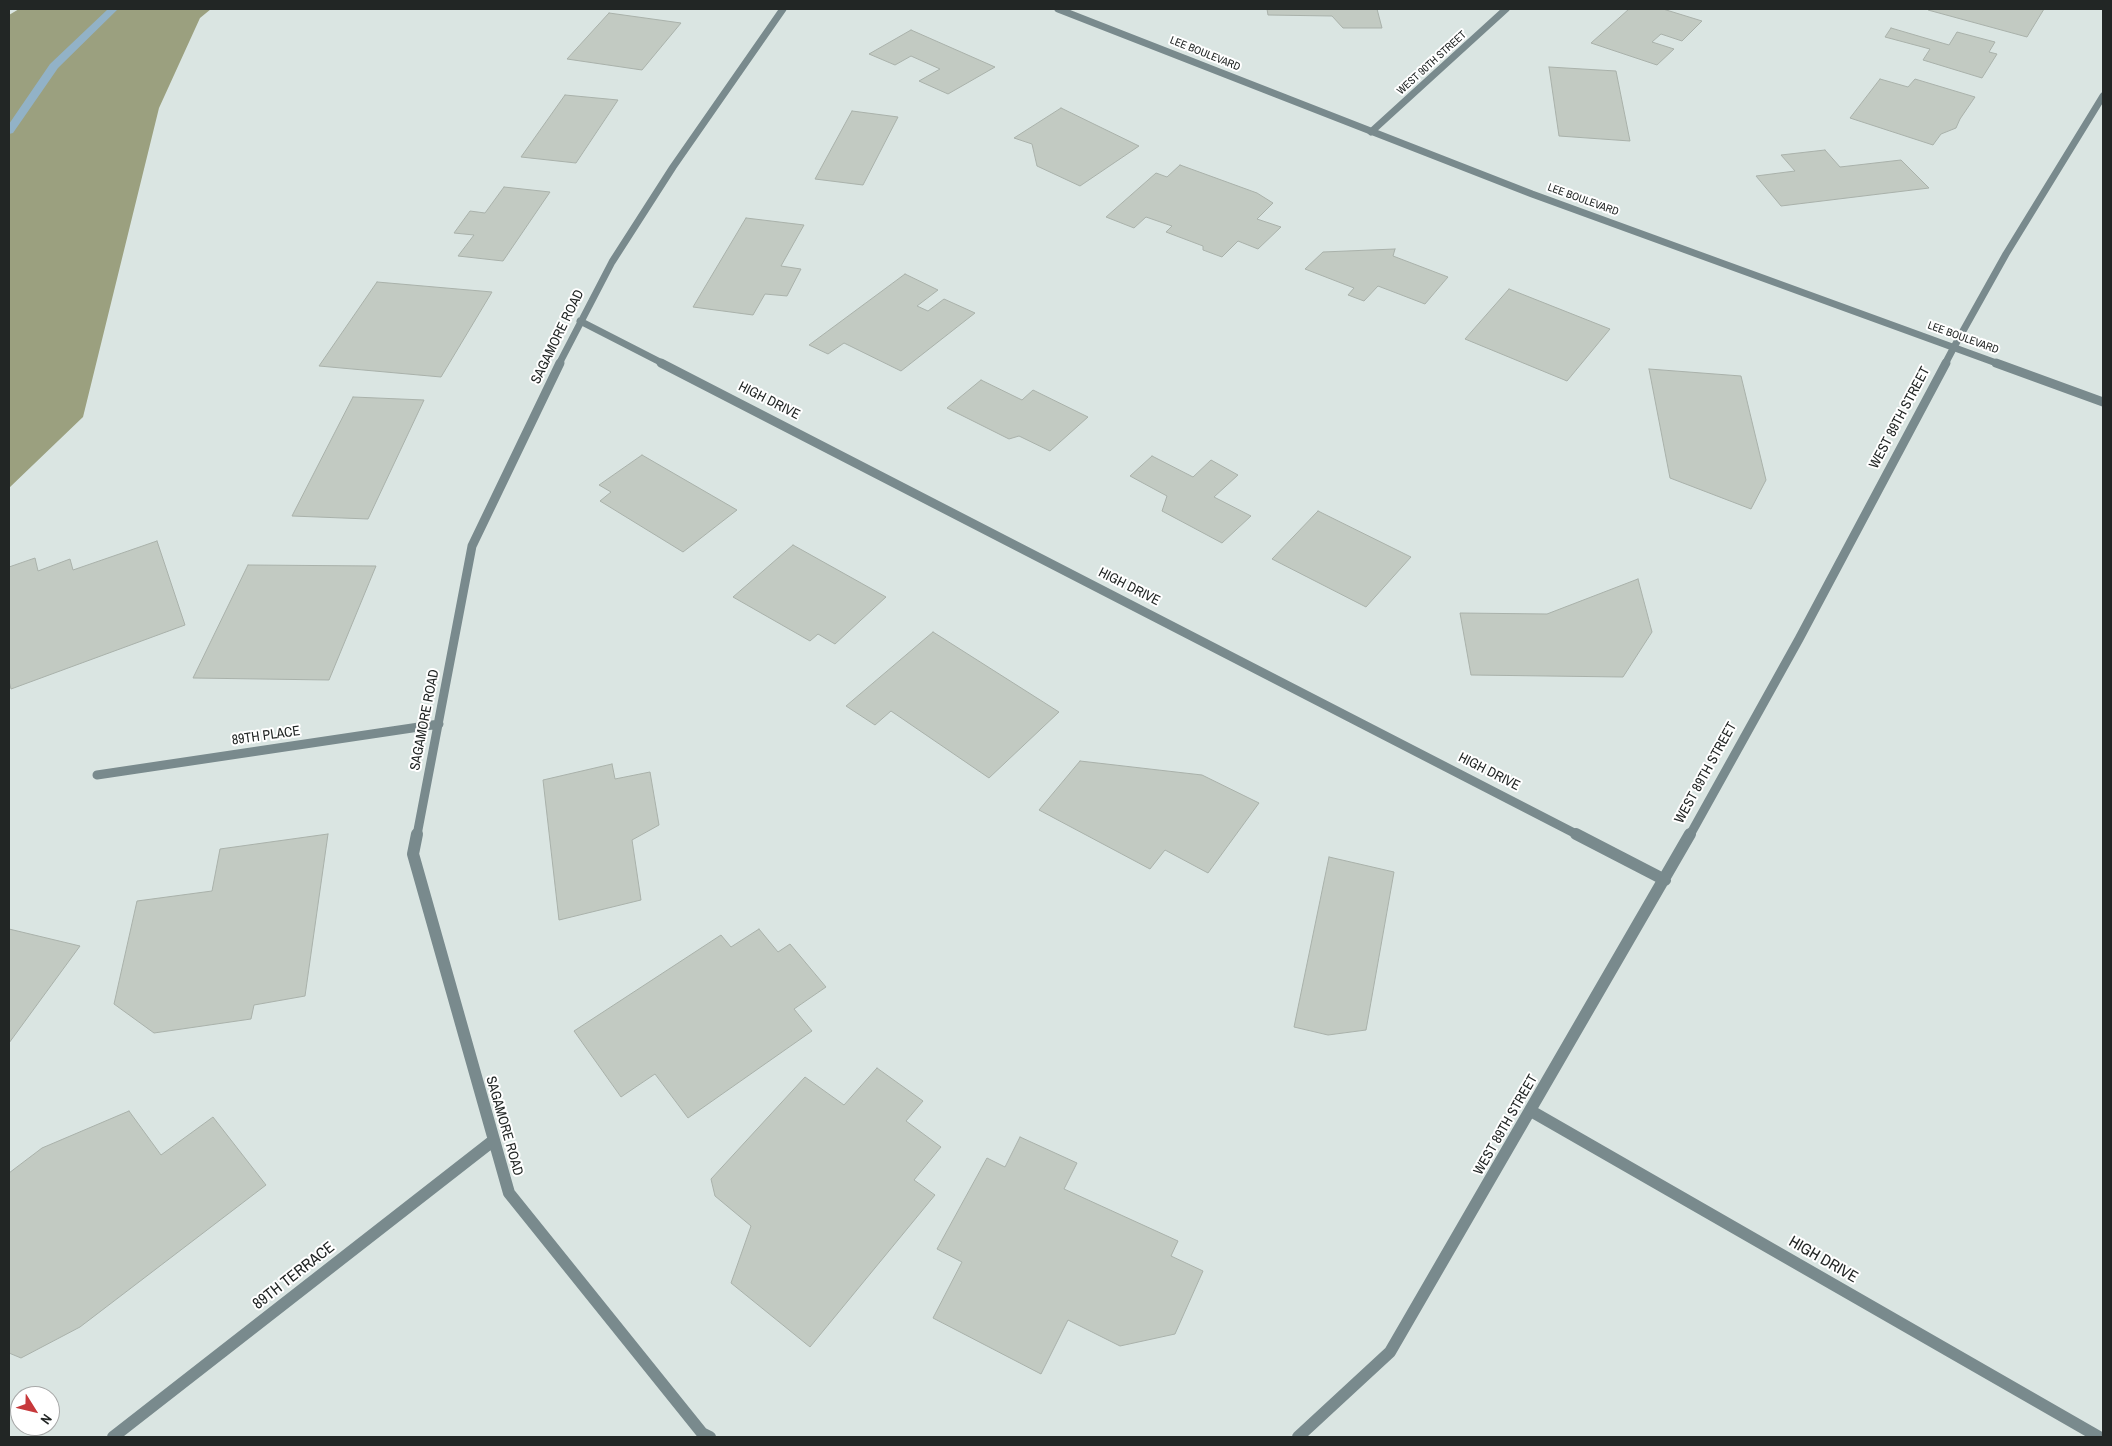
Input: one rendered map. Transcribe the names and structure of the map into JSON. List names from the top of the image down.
{
  "streets": {
    "street": [
      "LEE BOULEVARD",
      "WEST 90TH STREET",
      "SAGAMORE ROAD",
      "HIGH DRIVE",
      "WEST 89TH STREET",
      "89TH PLACE",
      "89TH TERRACE"
    ]
  },
  "crossings": [
    ["LEE BOULEVARD", "WEST 90TH STREET"],
    ["LEE BOULEVARD", "WEST 89TH STREET"],
    ["SAGAMORE ROAD", "HIGH DRIVE"],
    ["SAGAMORE ROAD", "89TH PLACE"],
    ["SAGAMORE ROAD", "89TH TERRACE"],
    ["HIGH DRIVE", "WEST 89TH STREET"]
  ],
  "north": "bottom right"
}
